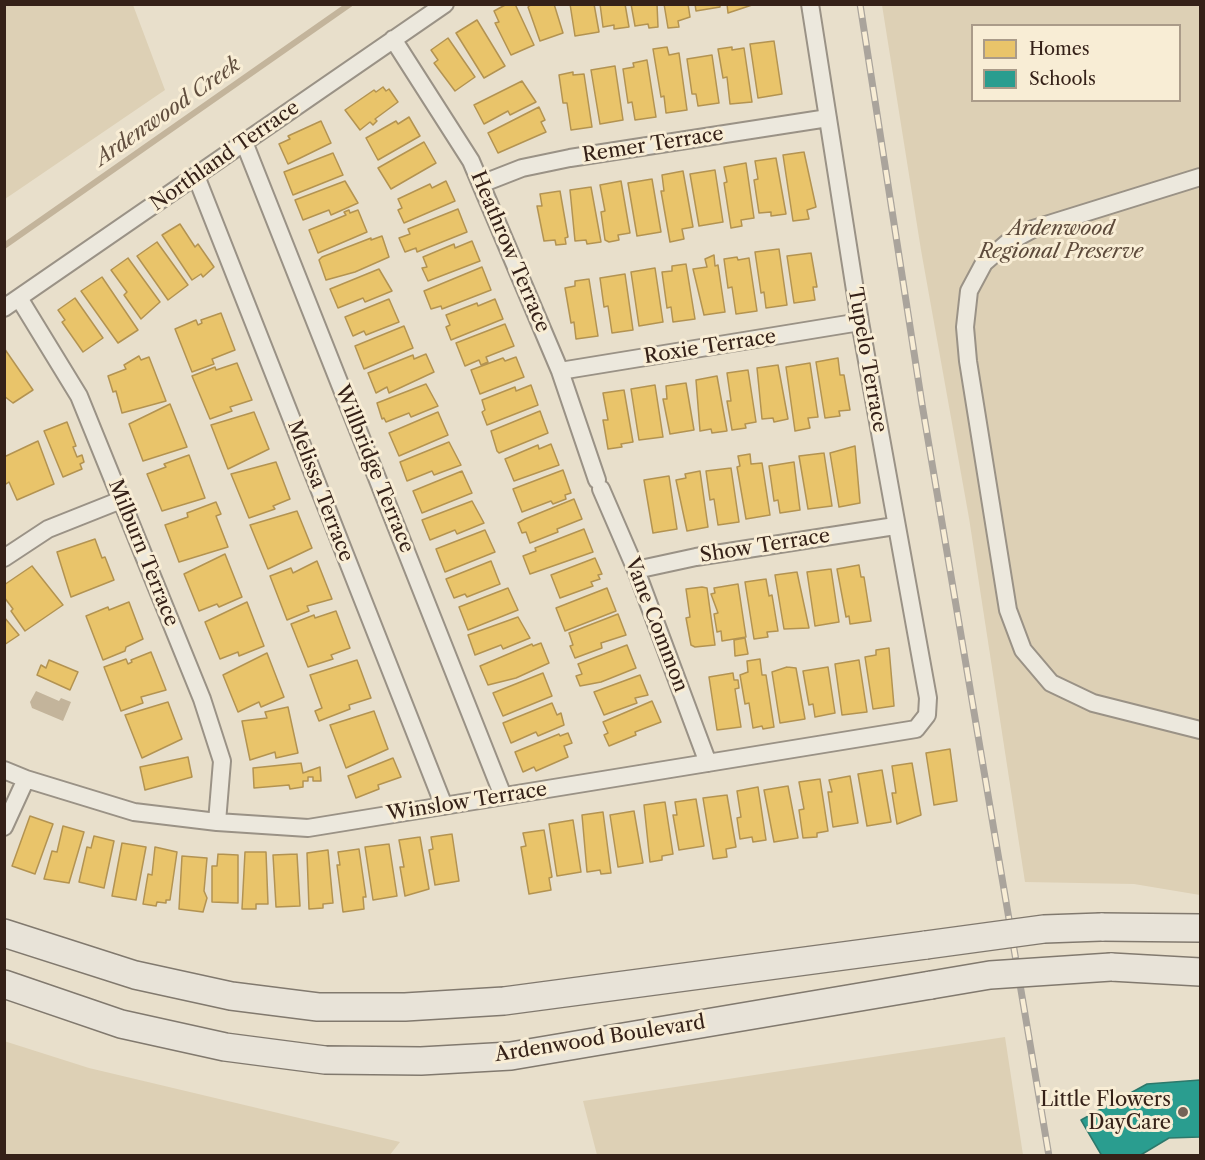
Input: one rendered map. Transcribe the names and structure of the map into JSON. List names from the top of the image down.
{
  "streets": {
    "main road": ["Ardenwood Boulevard"],
    "street": [
      "Remer Terrace",
      "Northland Terrace",
      "Heathrow Terrace",
      "Roxie Terrace",
      "Tupelo Terrace",
      "Willbridge Terrace",
      "Melissa Terrace",
      "Show Terrace",
      "Milburn Terrace",
      "Vane Common",
      "Winslow Terrace"
    ]
  },
  "crossings": [
    ["Remer Terrace", "Heathrow Terrace"],
    ["Remer Terrace", "Tupelo Terrace"],
    ["Northland Terrace", "Heathrow Terrace"],
    ["Northland Terrace", "Willbridge Terrace"],
    ["Northland Terrace", "Melissa Terrace"],
    ["Northland Terrace", "Milburn Terrace"],
    ["Heathrow Terrace", "Roxie Terrace"],
    ["Heathrow Terrace", "Vane Common"],
    ["Roxie Terrace", "Tupelo Terrace"],
    ["Tupelo Terrace", "Show Terrace"],
    ["Tupelo Terrace", "Winslow Terrace"],
    ["Willbridge Terrace", "Winslow Terrace"],
    ["Melissa Terrace", "Winslow Terrace"],
    ["Show Terrace", "Vane Common"],
    ["Milburn Terrace", "Winslow Terrace"],
    ["Vane Common", "Winslow Terrace"]
  ],
  "water": ["Ardenwood Creek"],
  "parks": ["Ardenwood Regional Preserve"],
  "places": ["Little Flowers DayCare"],
  "legend": ["Homes", "Schools"]
}
